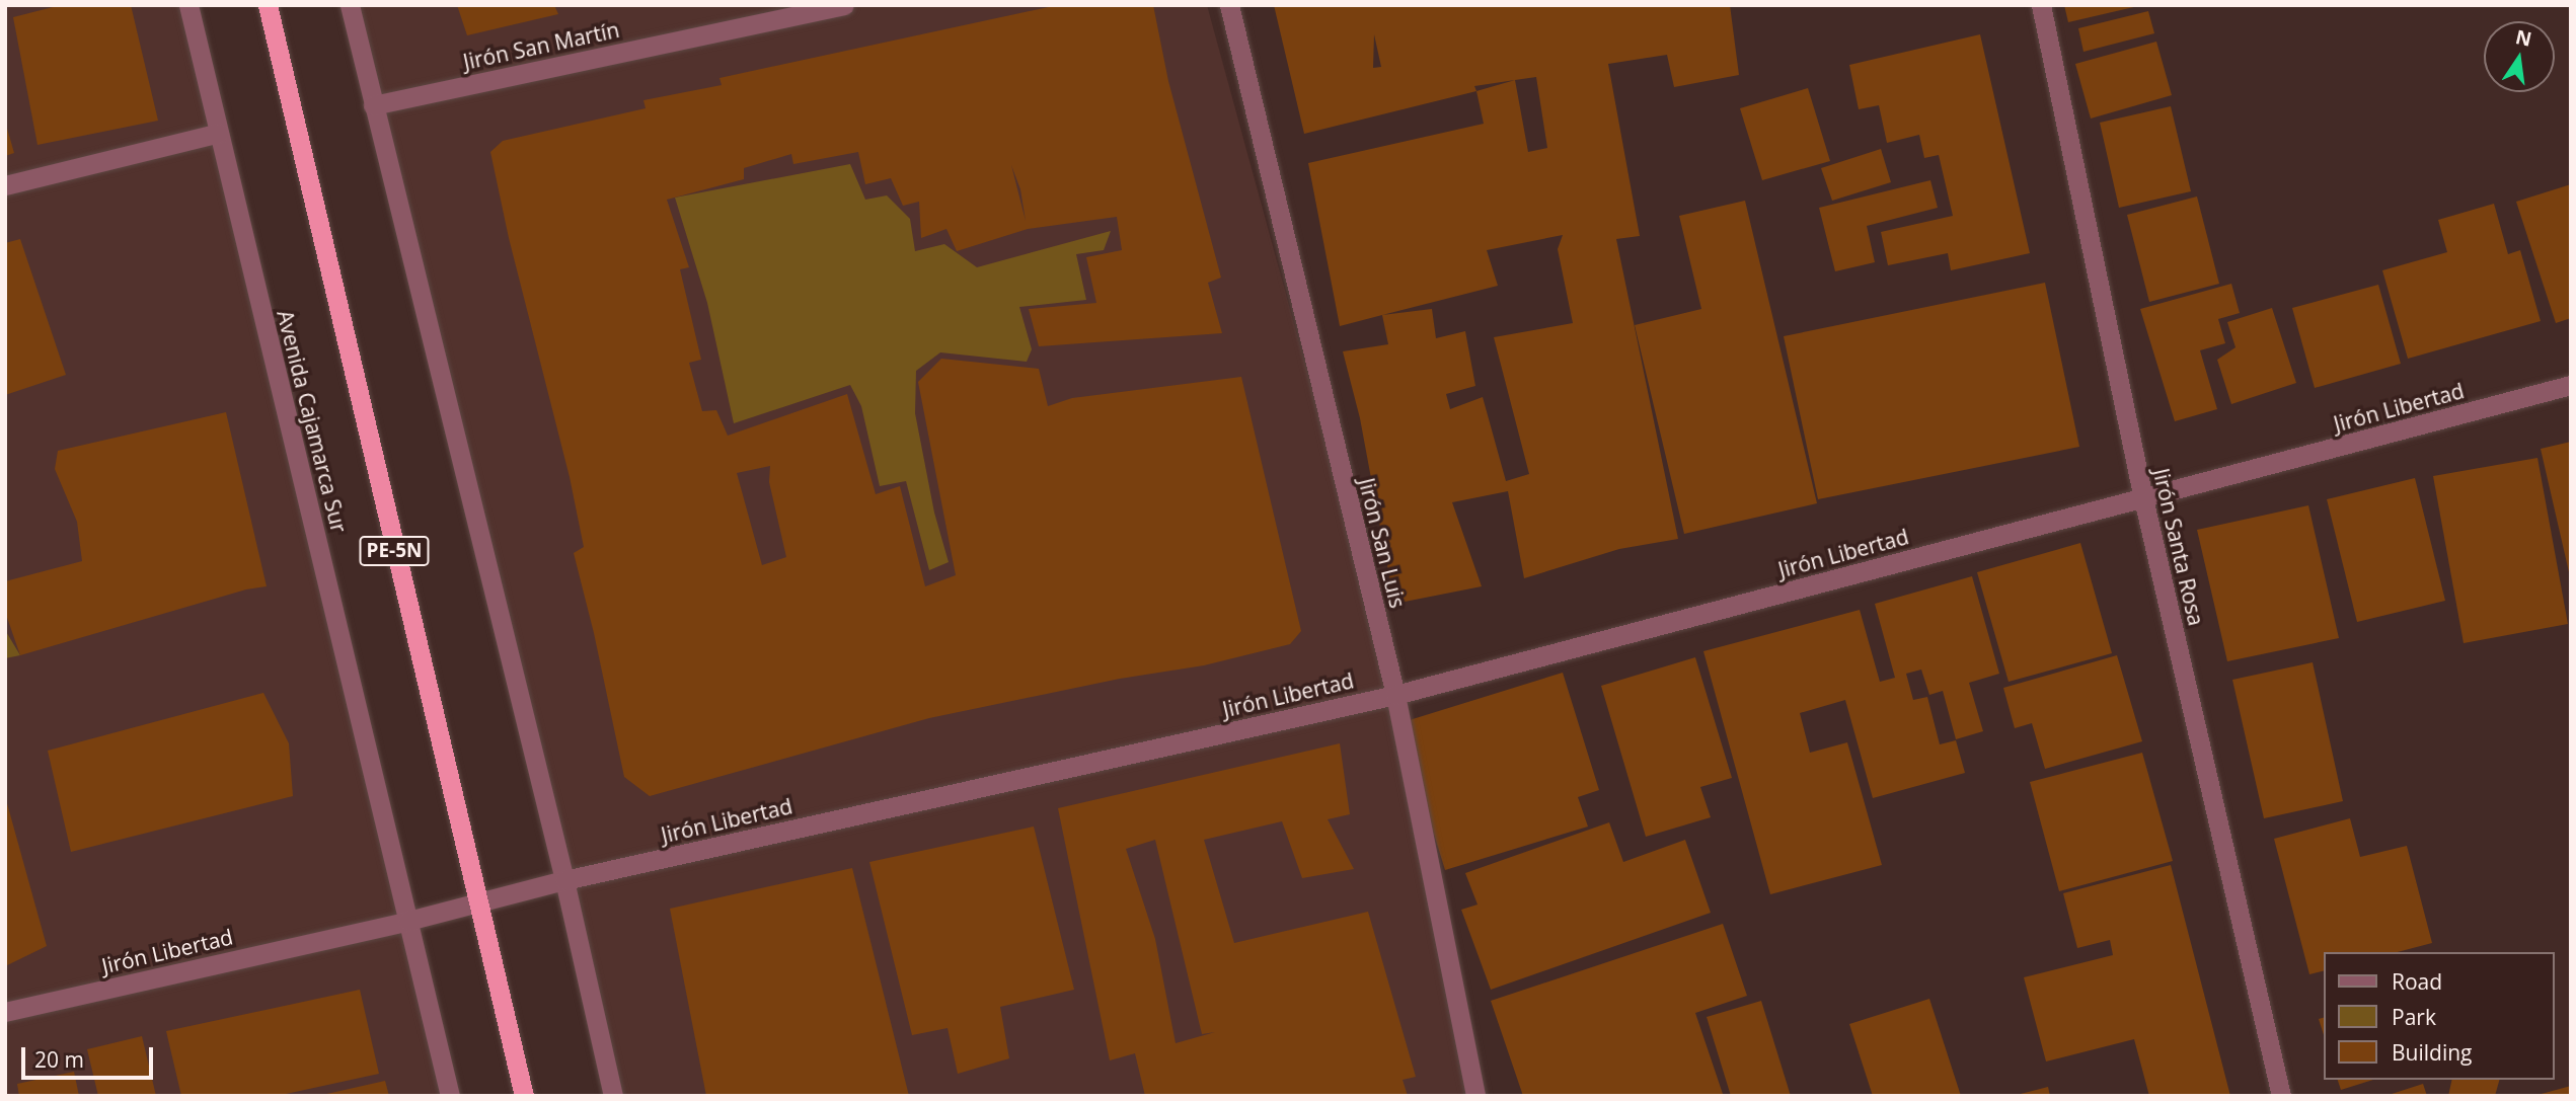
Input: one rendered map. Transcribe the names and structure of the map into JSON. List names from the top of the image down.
{
  "streets": {
    "highway": ["PE-5N"],
    "street": [
      "Jirón San Martín",
      "Jirón Libertad",
      "Avenida Cajamarca Sur",
      "Jirón San Luis",
      "Jirón Santa Rosa"
    ]
  },
  "crossings": [
    ["Jirón Libertad", "Avenida Cajamarca Sur"],
    ["Jirón Libertad", "Jirón San Luis"],
    ["Jirón Libertad", "Jirón Santa Rosa"],
    ["Jirón Libertad", "PE-5N"]
  ],
  "legend": ["Road", "Park", "Building"],
  "scale_bar": "20 m",
  "north": "top"
}
